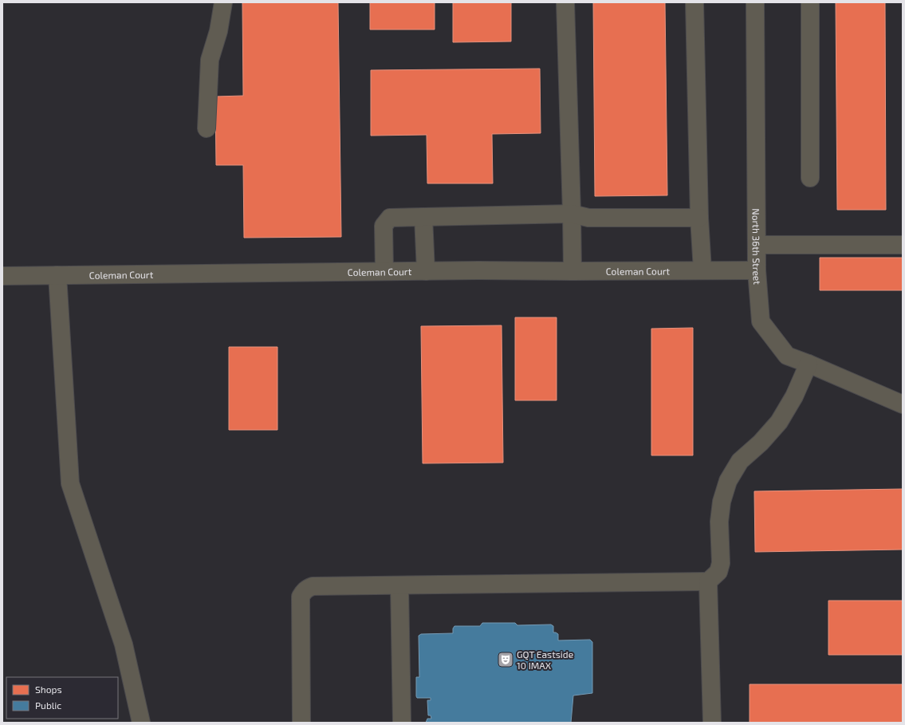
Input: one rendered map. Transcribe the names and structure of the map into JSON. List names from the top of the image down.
{
  "streets": {
    "street": ["North 36th Street", "Coleman Court"]
  },
  "crossings": [
    ["North 36th Street", "Coleman Court"]
  ],
  "places": {
    "theatre": ["GQT Eastside 10 IMAX"]
  },
  "legend": ["Shops", "Public"]
}
